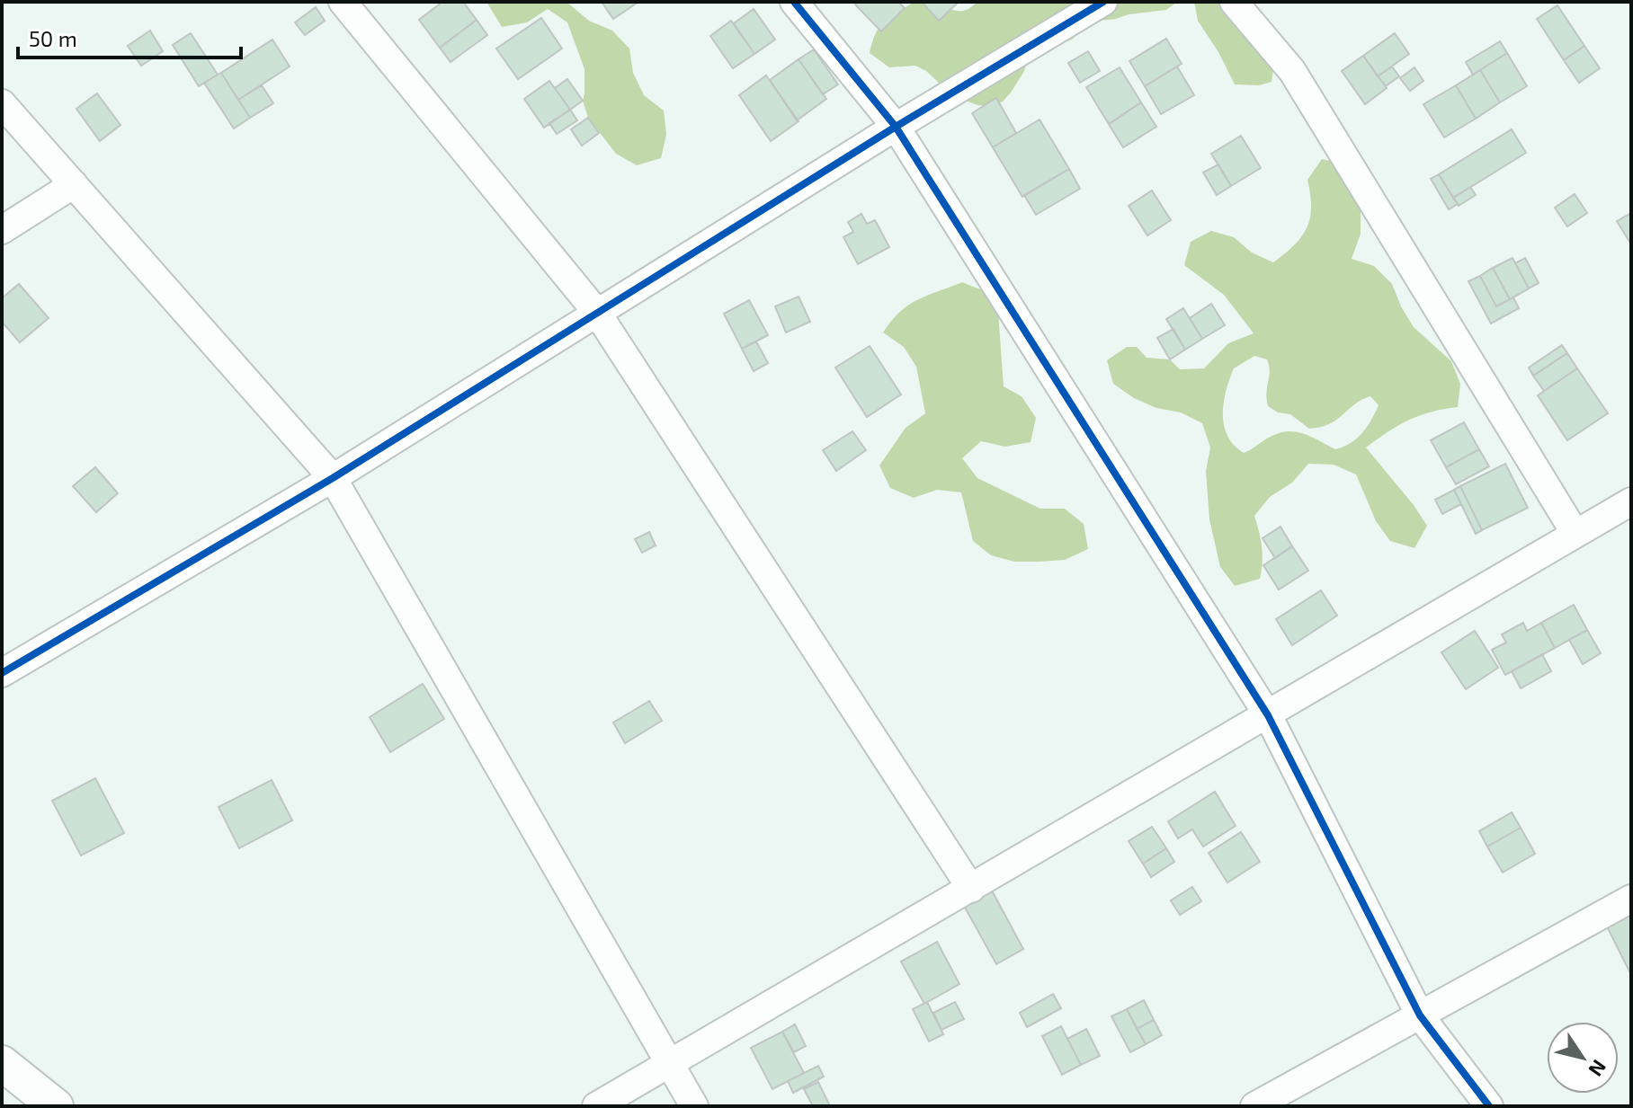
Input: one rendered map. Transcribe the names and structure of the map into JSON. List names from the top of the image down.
{
  "scale_bar": "50 m",
  "north": "bottom right"
}
